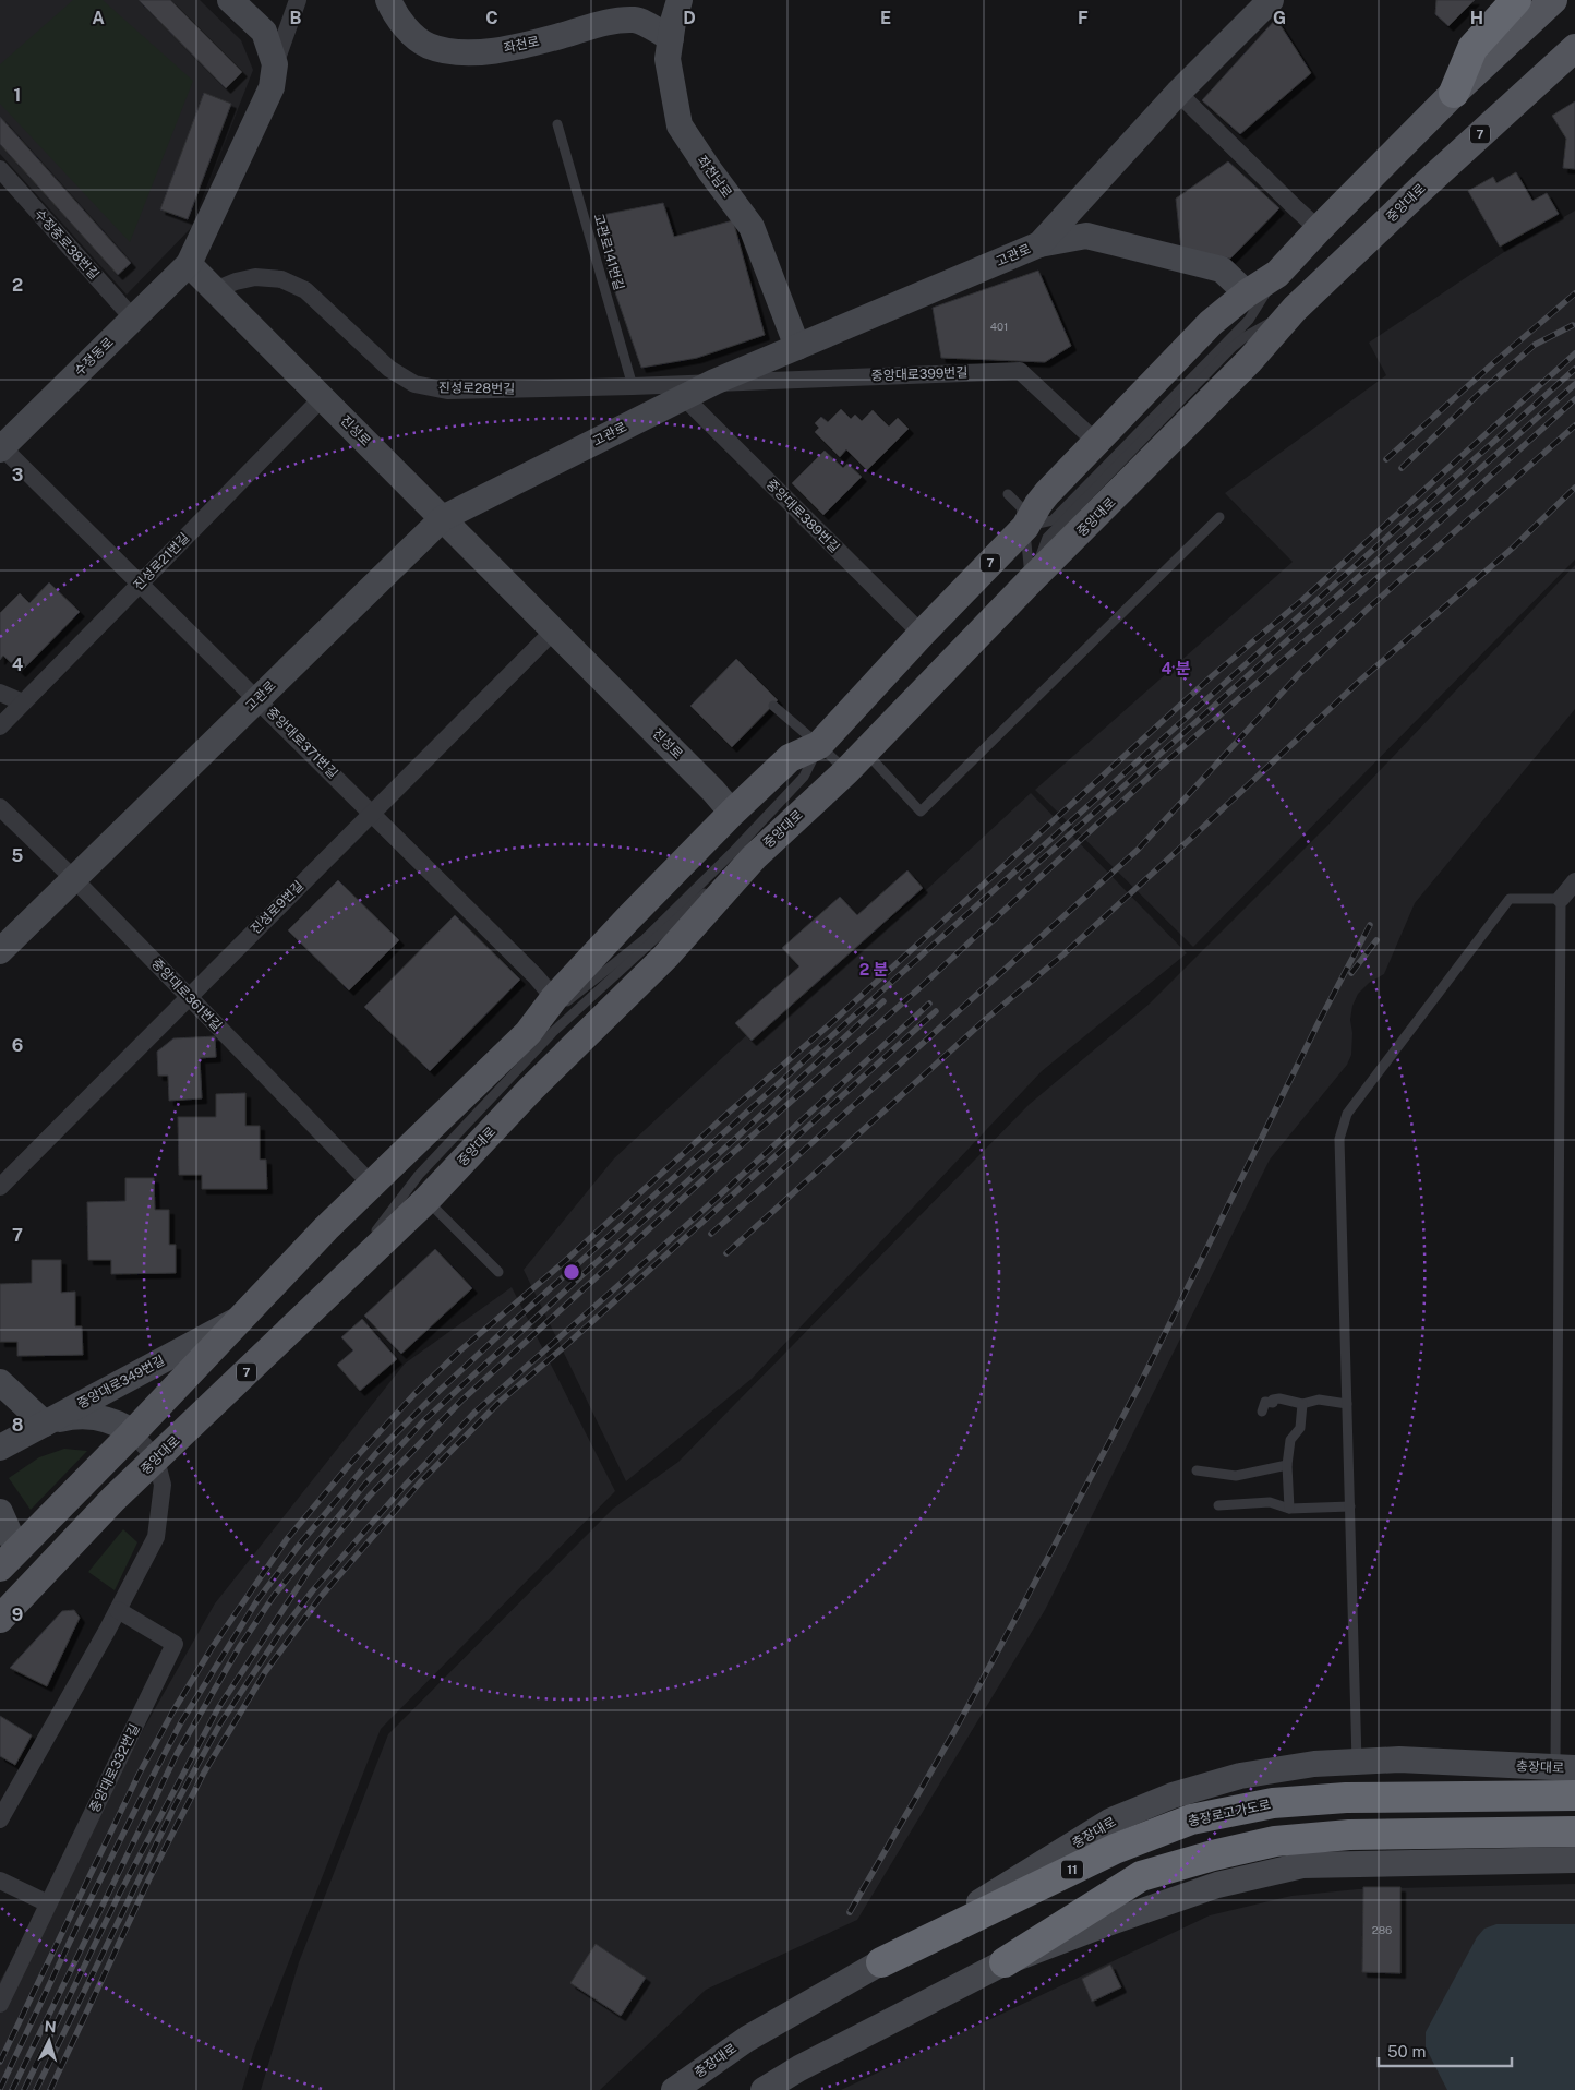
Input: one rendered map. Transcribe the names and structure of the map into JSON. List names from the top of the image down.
{
  "streets": {
    "highway": ["충장로고가도로", "11"],
    "main road": [
      "좌천로",
      "7",
      "좌천남로",
      "중앙대로",
      "고관로",
      "수정동로",
      "진성로",
      "중앙대로349번길",
      "충장대로"
    ],
    "street": [
      "수정중로38번길",
      "중앙대로399번길",
      "진성로28번길",
      "중앙대로389번길",
      "진성로21번길",
      "중앙대로371번길",
      "진성로9번길",
      "중앙대로361번길",
      "중앙대로332번길"
    ],
    "lane": ["고관로141번길"]
  },
  "crossings": [
    ["좌천로", "좌천남로"],
    ["7", "중앙대로399번길"],
    ["7", "진성로"],
    ["7", "중앙대로389번길"],
    ["7", "중앙대로371번길"],
    ["7", "중앙대로361번길"],
    ["7", "중앙대로349번길"],
    ["좌천남로", "고관로"],
    ["수정중로38번길", "수정동로"],
    ["고관로141번길", "진성로28번길"],
    ["고관로", "중앙대로399번길"],
    ["고관로", "진성로28번길"],
    ["고관로", "진성로"],
    ["고관로", "중앙대로389번길"],
    ["고관로", "중앙대로371번길"],
    ["고관로", "중앙대로361번길"],
    ["수정동로", "진성로"],
    ["수정동로", "중앙대로371번길"],
    ["중앙대로399번길", "진성로28번길"],
    ["진성로28번길", "진성로"],
    ["진성로", "진성로21번길"],
    ["진성로", "진성로9번길"],
    ["진성로21번길", "중앙대로371번길"],
    ["중앙대로371번길", "진성로9번길"],
    ["진성로9번길", "중앙대로361번길"],
    ["충장대로", "충장로고가도로"]
  ],
  "house_numbers": ["401", "286"],
  "scale_bar": "50 m",
  "north": "top",
  "grid": {
    "columns": [
      "A",
      "B",
      "C",
      "D",
      "E",
      "F",
      "G",
      "H"
    ],
    "rows": [
      "1",
      "2",
      "3",
      "4",
      "5",
      "6",
      "7",
      "8",
      "9"
    ]
  },
  "rings": ["4 분", "2 분"]
}
